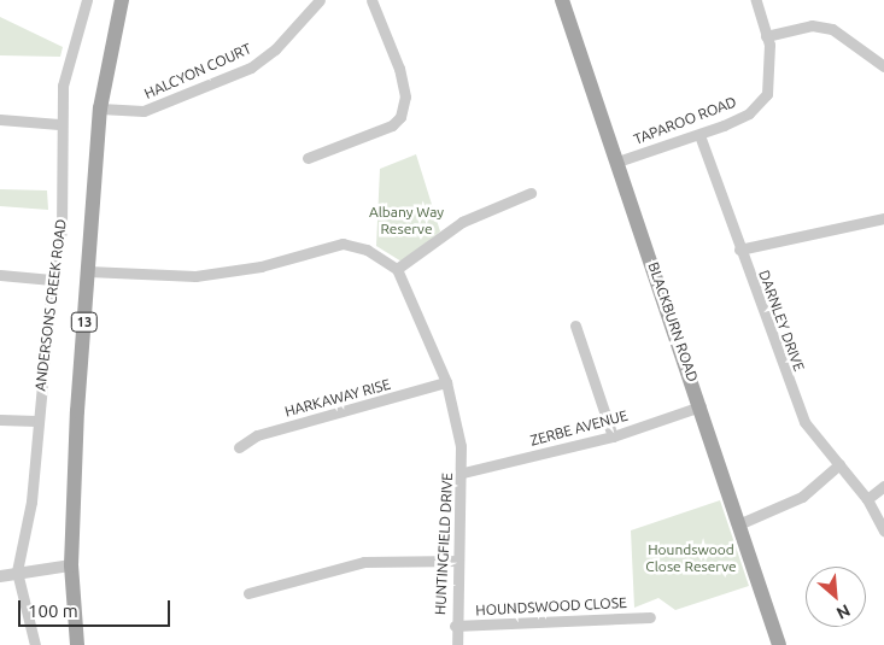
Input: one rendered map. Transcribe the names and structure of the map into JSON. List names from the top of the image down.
{
  "streets": {
    "main road": ["ANDERSONS CREEK ROAD", "13", "BLACKBURN ROAD"],
    "street": [
      "HALCYON COURT",
      "TAPAROO ROAD",
      "DARNLEY DRIVE",
      "HARKAWAY RISE",
      "ZERBE AVENUE",
      "HUNTINGFIELD DRIVE",
      "HOUNDSWOOD CLOSE"
    ]
  },
  "crossings": [
    ["HALCYON COURT", "ANDERSONS CREEK ROAD"],
    ["TAPAROO ROAD", "DARNLEY DRIVE"],
    ["TAPAROO ROAD", "BLACKBURN ROAD"],
    ["BLACKBURN ROAD", "ZERBE AVENUE"],
    ["HARKAWAY RISE", "HUNTINGFIELD DRIVE"],
    ["ZERBE AVENUE", "HUNTINGFIELD DRIVE"],
    ["HUNTINGFIELD DRIVE", "HOUNDSWOOD CLOSE"]
  ],
  "parks": ["Albany Way Reserve", "Houndswood Close Reserve"],
  "scale_bar": "100 m",
  "north": "bottom right"
}
